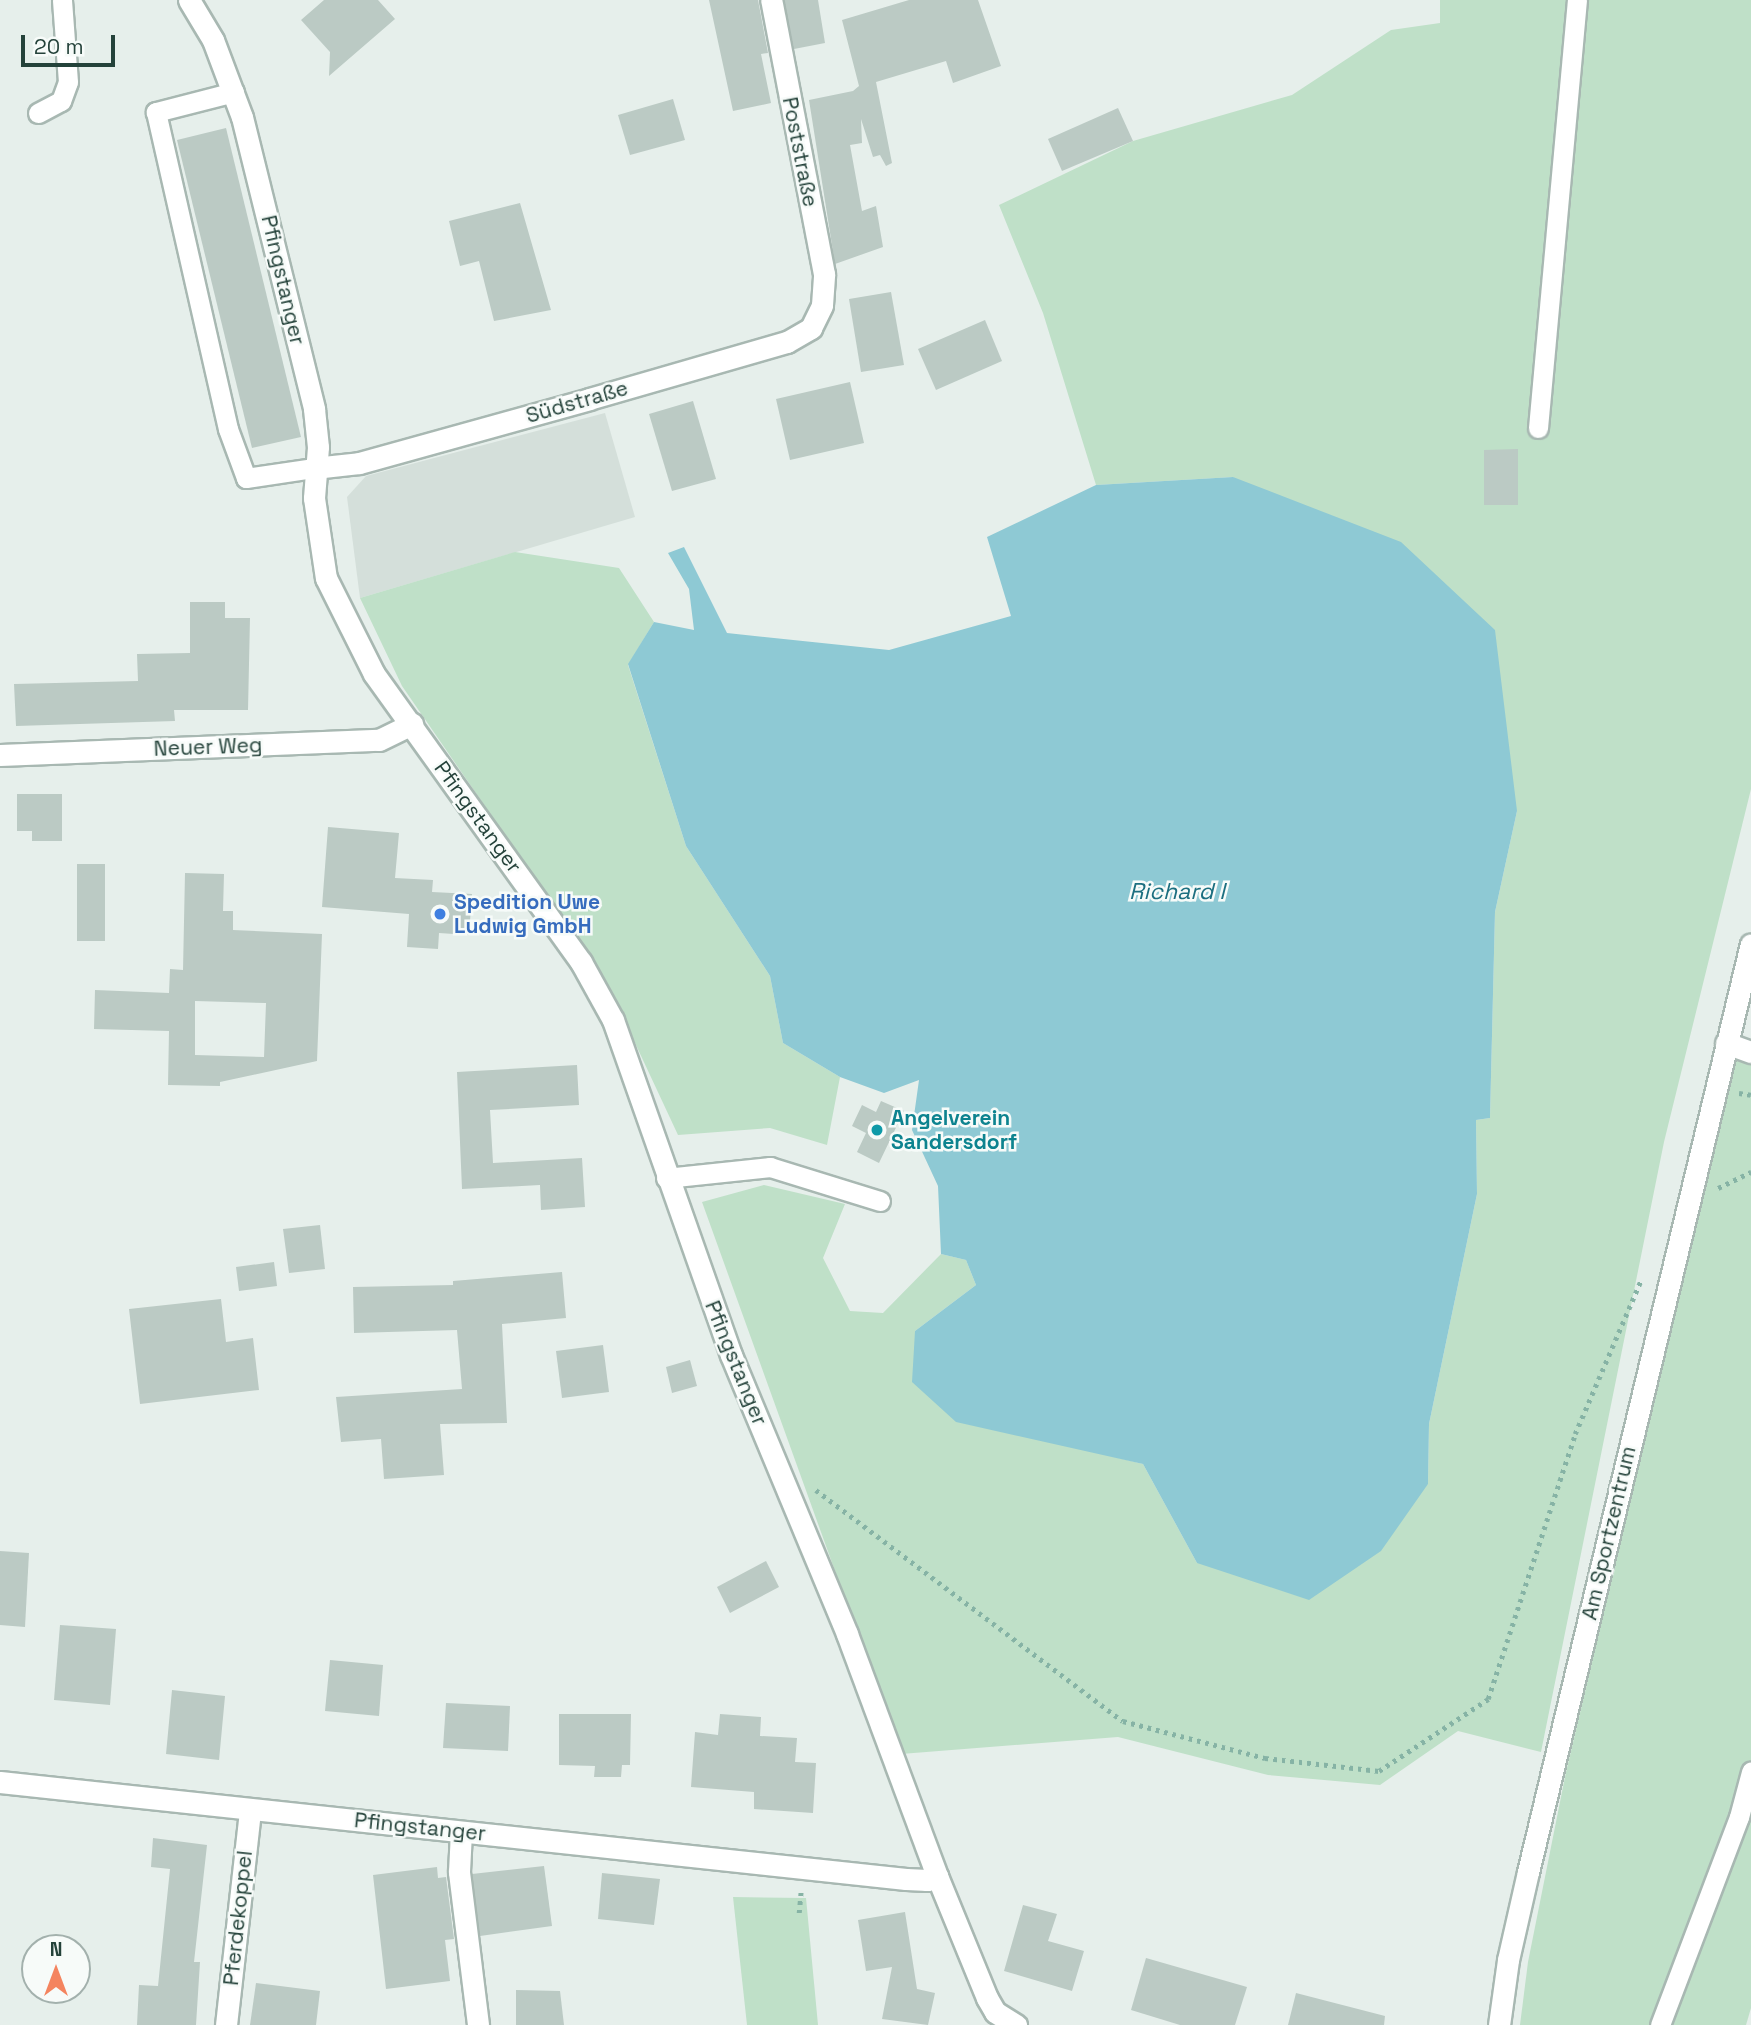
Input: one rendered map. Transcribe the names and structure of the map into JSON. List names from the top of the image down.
{
  "streets": {
    "street": [
      "Poststraße",
      "Pfingstanger",
      "Südstraße",
      "Neuer Weg",
      "Am Sportzentrum",
      "Pferdekoppel"
    ]
  },
  "crossings": [
    ["Poststraße", "Südstraße"],
    ["Pfingstanger", "Südstraße"],
    ["Pfingstanger", "Neuer Weg"],
    ["Pfingstanger", "Pferdekoppel"]
  ],
  "water": ["Richard I"],
  "places": ["Spedition Uwe Ludwig GmbH", "Angelverein Sandersdorf"],
  "scale_bar": "20 m",
  "north": "top"
}
